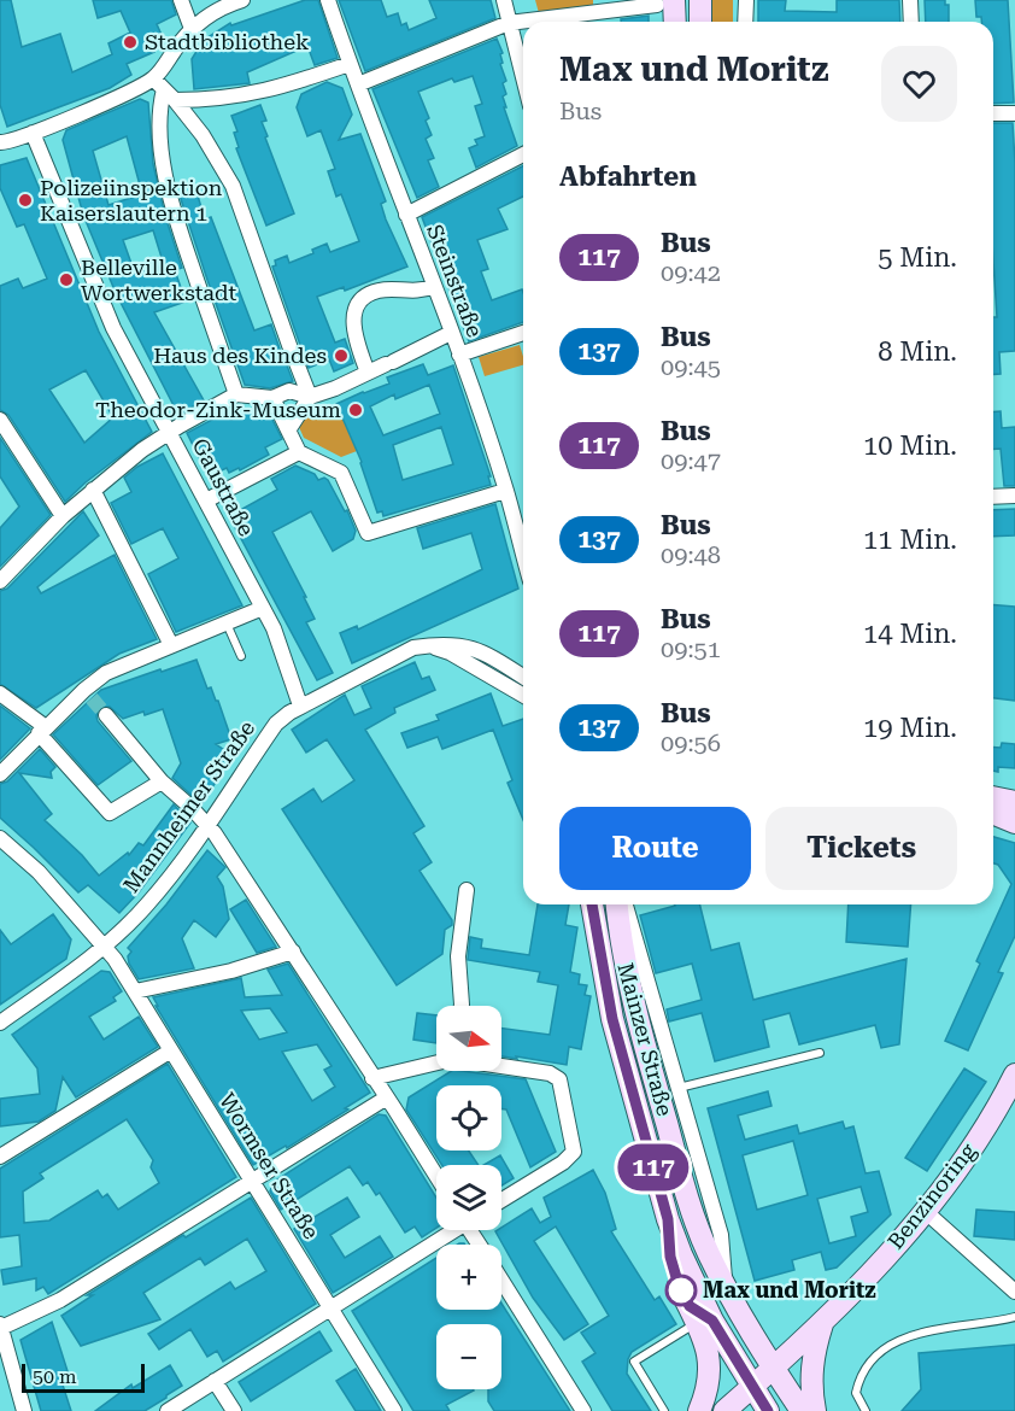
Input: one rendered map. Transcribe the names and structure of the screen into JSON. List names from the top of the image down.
{
  "streets": {
    "main road": ["Mainzer Straße", "Benzinoring"],
    "street": [
      "Steinstraße",
      "Gaustraße",
      "Mannheimer Straße",
      "Wormser Straße"
    ]
  },
  "crossings": [
    ["Gaustraße", "Mannheimer Straße"],
    ["Mannheimer Straße", "Wormser Straße"],
    ["Mainzer Straße", "Benzinoring"]
  ],
  "places": [
    "Stadtbibliothek",
    "Polizeiinspektion Kaiserslautern 1",
    "Belleville Wortwerkstadt",
    "Haus des Kindes",
    "Theodor-Zink-Museum",
    "Max und Moritz"
  ],
  "lines": ["bus line 117"],
  "scale_bar": "50 m",
  "north": "right",
  "page": {
    "on_map": "117",
    "heading": [
      ["Max und Moritz", "Bus"],
      "Abfahrten"
    ],
    "list": [
      {
        "mark": "117",
        "name": "Bus",
        "note": "09:42",
        "value": "5 Min."
      },
      {
        "mark": "137",
        "name": "Bus",
        "note": "09:45",
        "value": "8 Min."
      },
      {
        "mark": "117",
        "name": "Bus",
        "note": "09:47",
        "value": "10 Min."
      },
      {
        "mark": "137",
        "name": "Bus",
        "note": "09:48",
        "value": "11 Min."
      },
      {
        "mark": "117",
        "name": "Bus",
        "note": "09:51",
        "value": "14 Min."
      },
      {
        "mark": "137",
        "name": "Bus",
        "note": "09:56",
        "value": "19 Min."
      }
    ],
    "buttons": ["Route", "Tickets"],
    "map_buttons": ["+", "−"],
    "scale": "50 m"
  }
}
